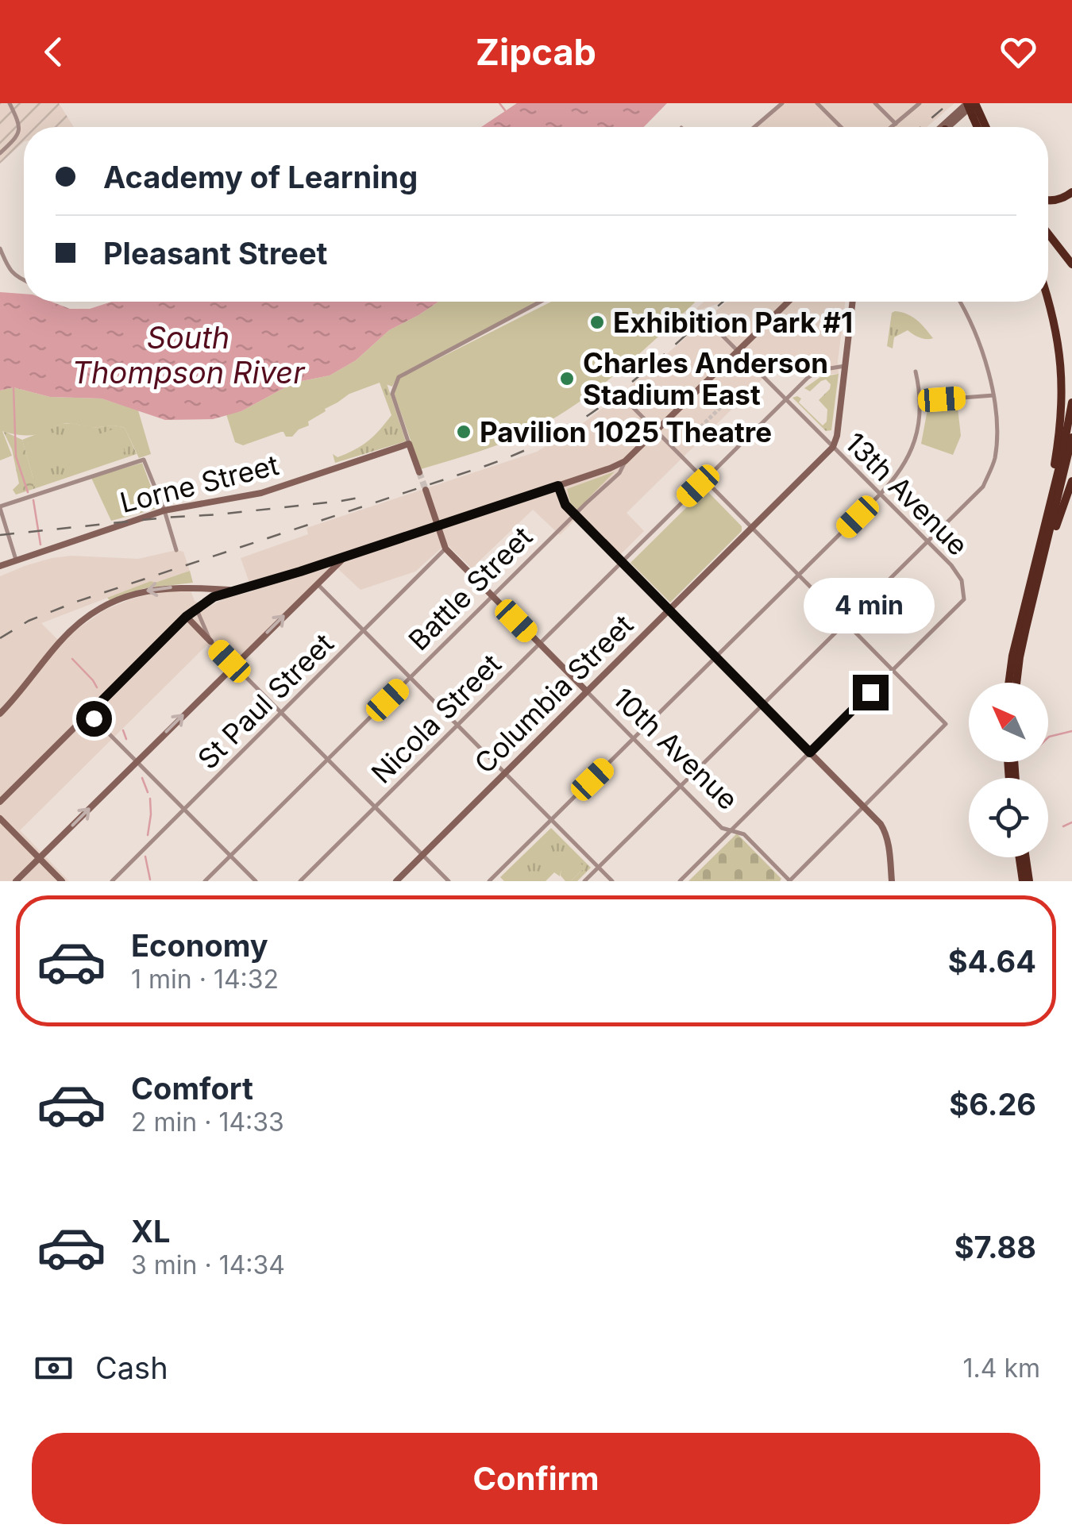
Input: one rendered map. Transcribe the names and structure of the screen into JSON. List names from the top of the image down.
{
  "streets": {
    "main road": [
      "Lorne Street",
      "Battle Street",
      "Columbia Street",
      "10th Avenue"
    ],
    "street": ["13th Avenue", "St Paul Street", "Nicola Street"]
  },
  "crossings": [
    ["13th Avenue", "Battle Street"],
    ["13th Avenue", "Columbia Street"],
    ["Battle Street", "10th Avenue"],
    ["Columbia Street", "10th Avenue"],
    ["St Paul Street", "10th Avenue"],
    ["Nicola Street", "10th Avenue"]
  ],
  "water": ["South Thompson River"],
  "places": ["Exhibition Park #1", "Charles Anderson Stadium East", "Pavilion 1025 Theatre"],
  "north": "top left",
  "page": {
    "header": "Zipcab",
    "banner": ["Academy of Learning", "Pleasant Street"],
    "bubble": "4 min",
    "list": [
      {
        "name": "Economy",
        "note": "1 min · 14:32",
        "value": "$4.64"
      },
      {
        "name": "Comfort",
        "note": "2 min · 14:33",
        "value": "$6.26"
      },
      {
        "name": "XL",
        "note": "3 min · 14:34",
        "value": "$7.88"
      }
    ],
    "pay": ["Cash", "1.4 km"],
    "buttons": "Confirm"
  }
}
